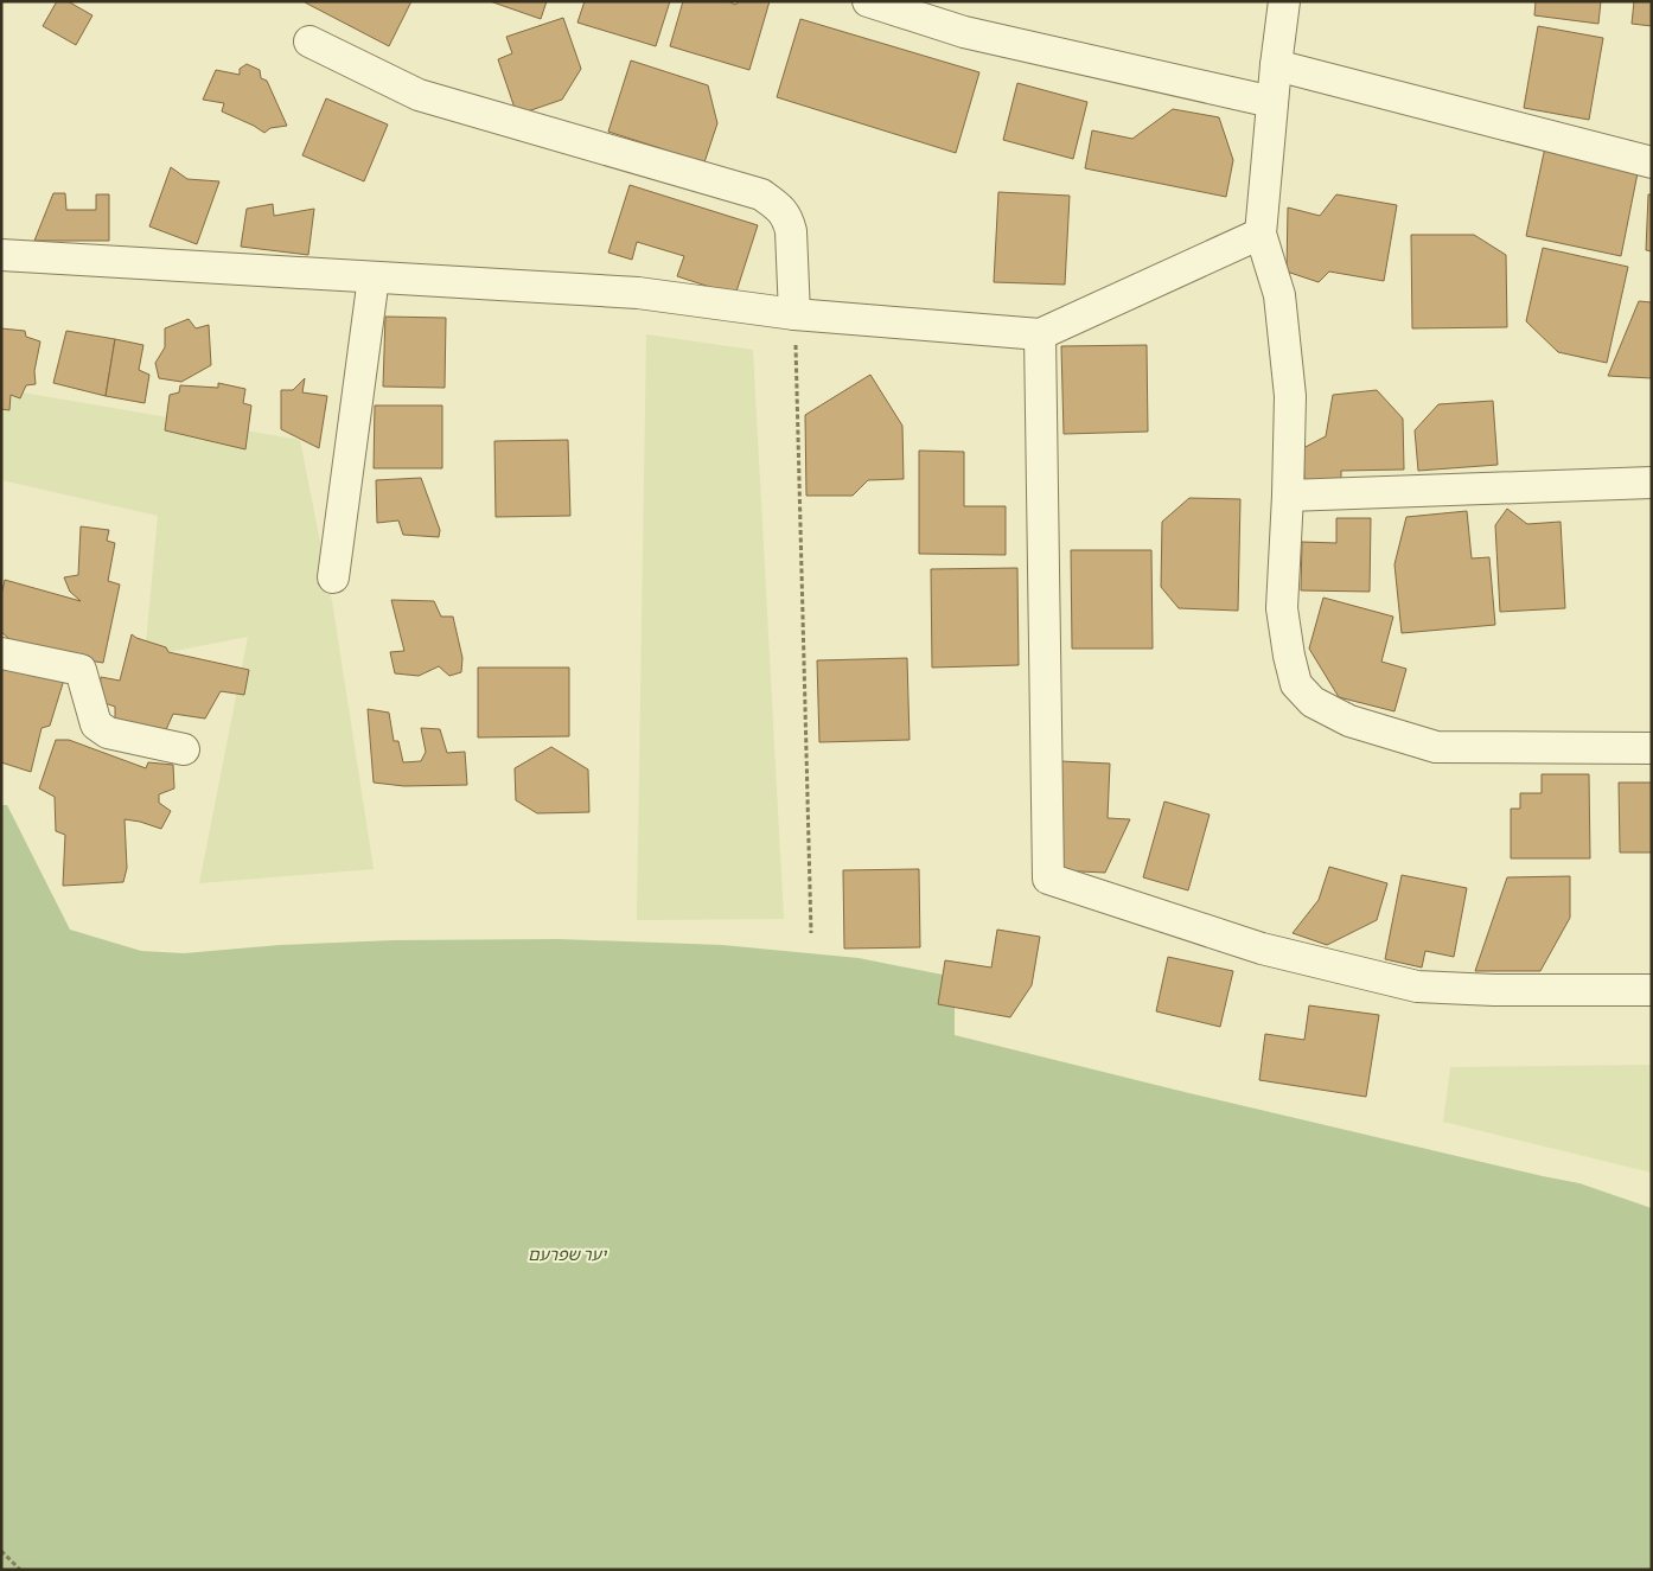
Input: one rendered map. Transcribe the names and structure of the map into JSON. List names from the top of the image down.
{
  "parks": ["יער שפרעם"]
}
